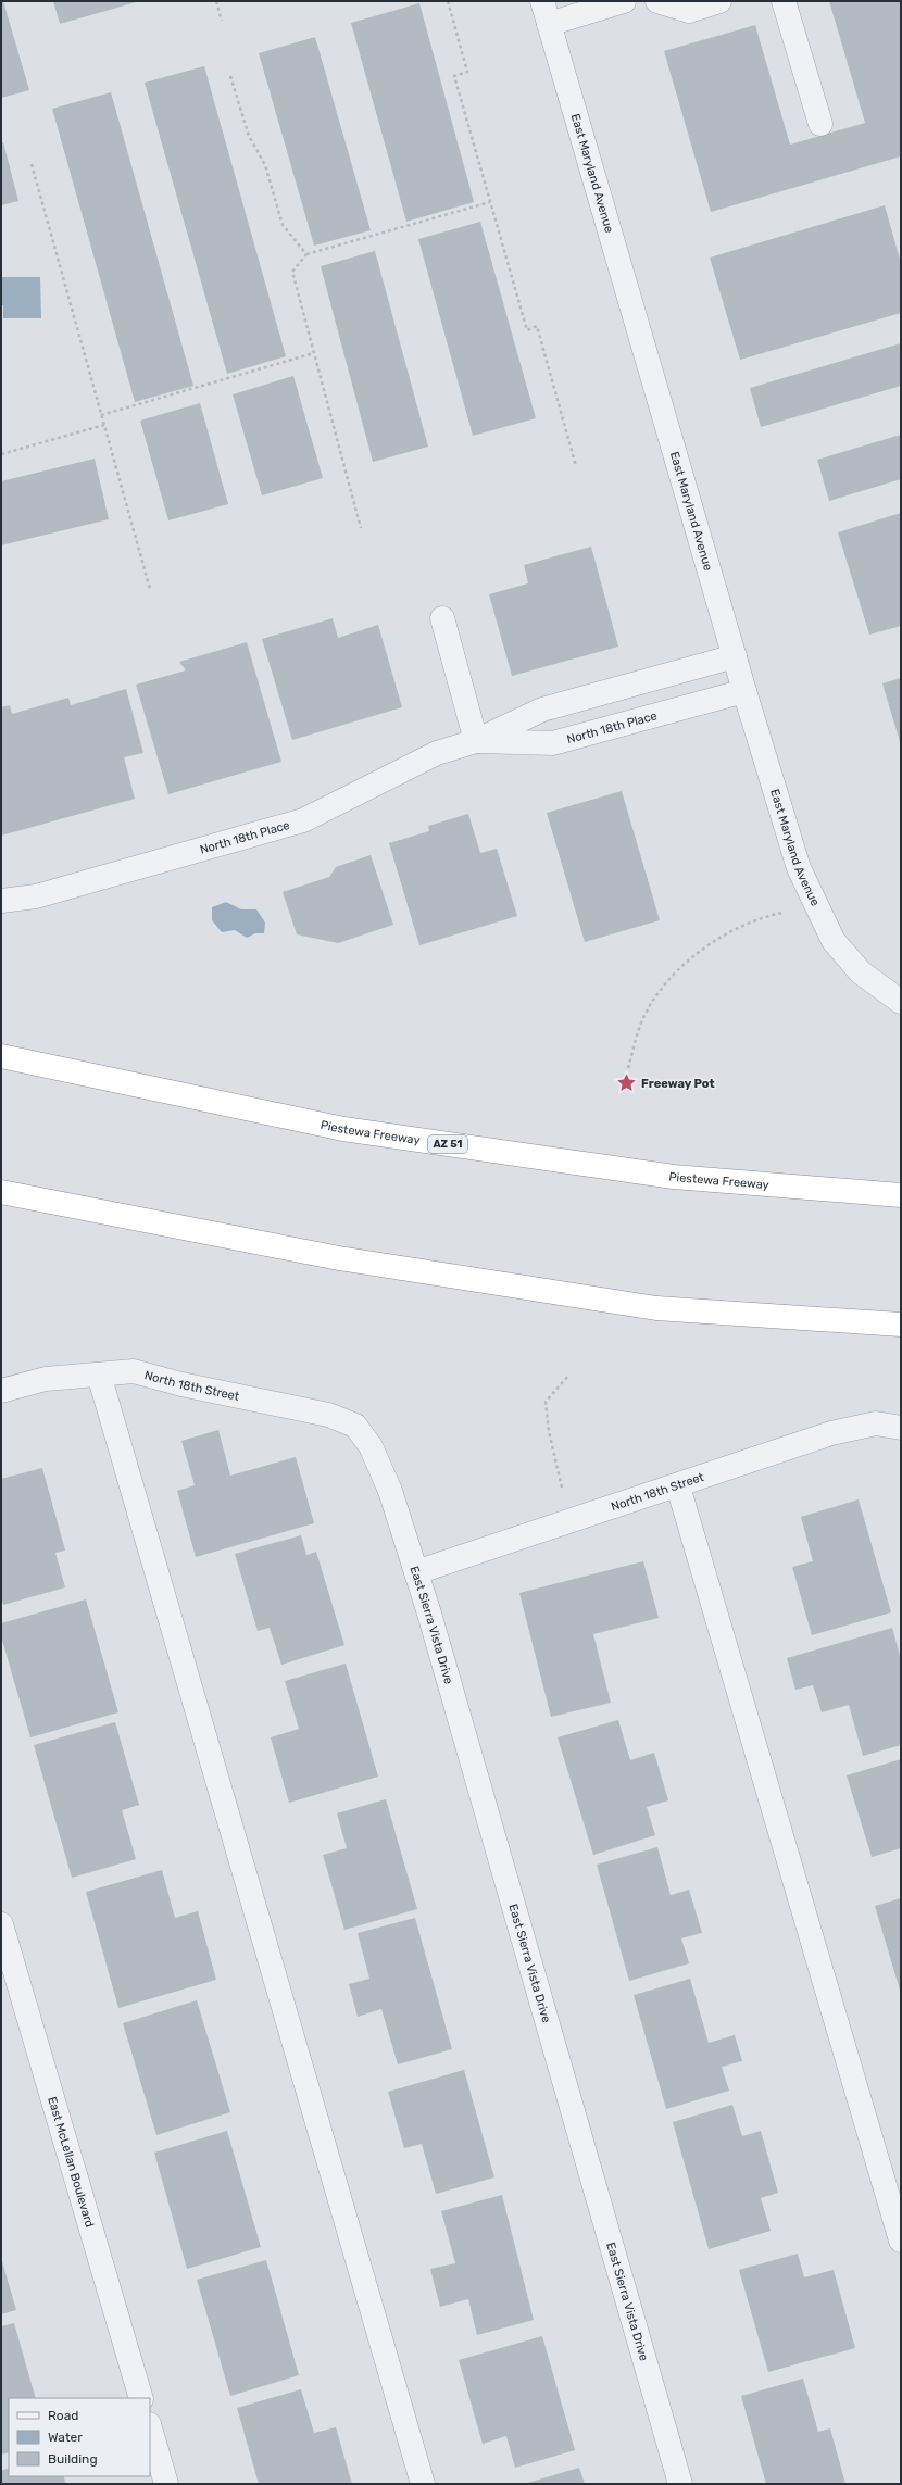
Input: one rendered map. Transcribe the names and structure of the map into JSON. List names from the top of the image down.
{
  "streets": {
    "highway": ["Piestewa Freeway", "AZ 51"],
    "street": [
      "East Maryland Avenue",
      "North 18th Place",
      "North 18th Street",
      "East Sierra Vista Drive",
      "East McLellan Boulevard"
    ]
  },
  "crossings": [
    ["East Maryland Avenue", "North 18th Place"],
    ["North 18th Street", "East Sierra Vista Drive"]
  ],
  "places": {
    "place": ["Freeway Pot"]
  },
  "legend": ["Road", "Water", "Building"]
}
